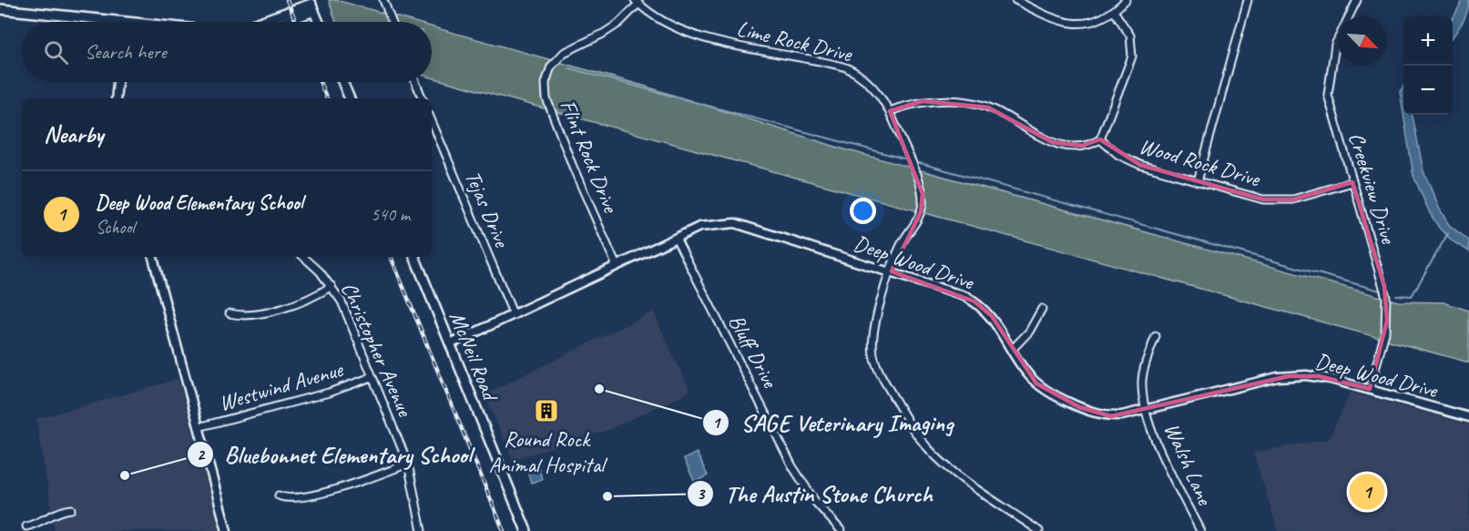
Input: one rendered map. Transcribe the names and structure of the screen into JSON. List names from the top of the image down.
{
  "streets": {
    "main road": ["McNeil Road"],
    "street": [
      "Lime Rock Drive",
      "Flint Rock Drive",
      "Wood Rock Drive",
      "Creekview Drive",
      "Tejas Drive",
      "Deep Wood Drive",
      "Christopher Avenue",
      "Bluff Drive",
      "Westwind Avenue",
      "Walsh Lane"
    ]
  },
  "crossings": [
    ["Lime Rock Drive", "Flint Rock Drive"],
    ["Lime Rock Drive", "Deep Wood Drive"],
    ["Flint Rock Drive", "Deep Wood Drive"],
    ["Wood Rock Drive", "Creekview Drive"],
    ["Creekview Drive", "Deep Wood Drive"],
    ["Tejas Drive", "Deep Wood Drive"],
    ["Deep Wood Drive", "Bluff Drive"],
    ["Deep Wood Drive", "McNeil Road"],
    ["Deep Wood Drive", "Walsh Lane"],
    ["Christopher Avenue", "Westwind Avenue"]
  ],
  "places": {
    "other": ["SAGE Veterinary Imaging", "Bluebonnet Elementary School", "The Austin Stone Church"],
    "building": ["Round Rock Animal Hospital"]
  },
  "north": "bottom right",
  "page": {
    "map_buttons": ["+", "−"],
    "search": "Search here",
    "heading": "Nearby",
    "list": [
      {
        "mark": "1",
        "name": "Deep Wood Elementary School",
        "note": "School",
        "value": "540 m"
      }
    ],
    "pins": "1"
  }
}
